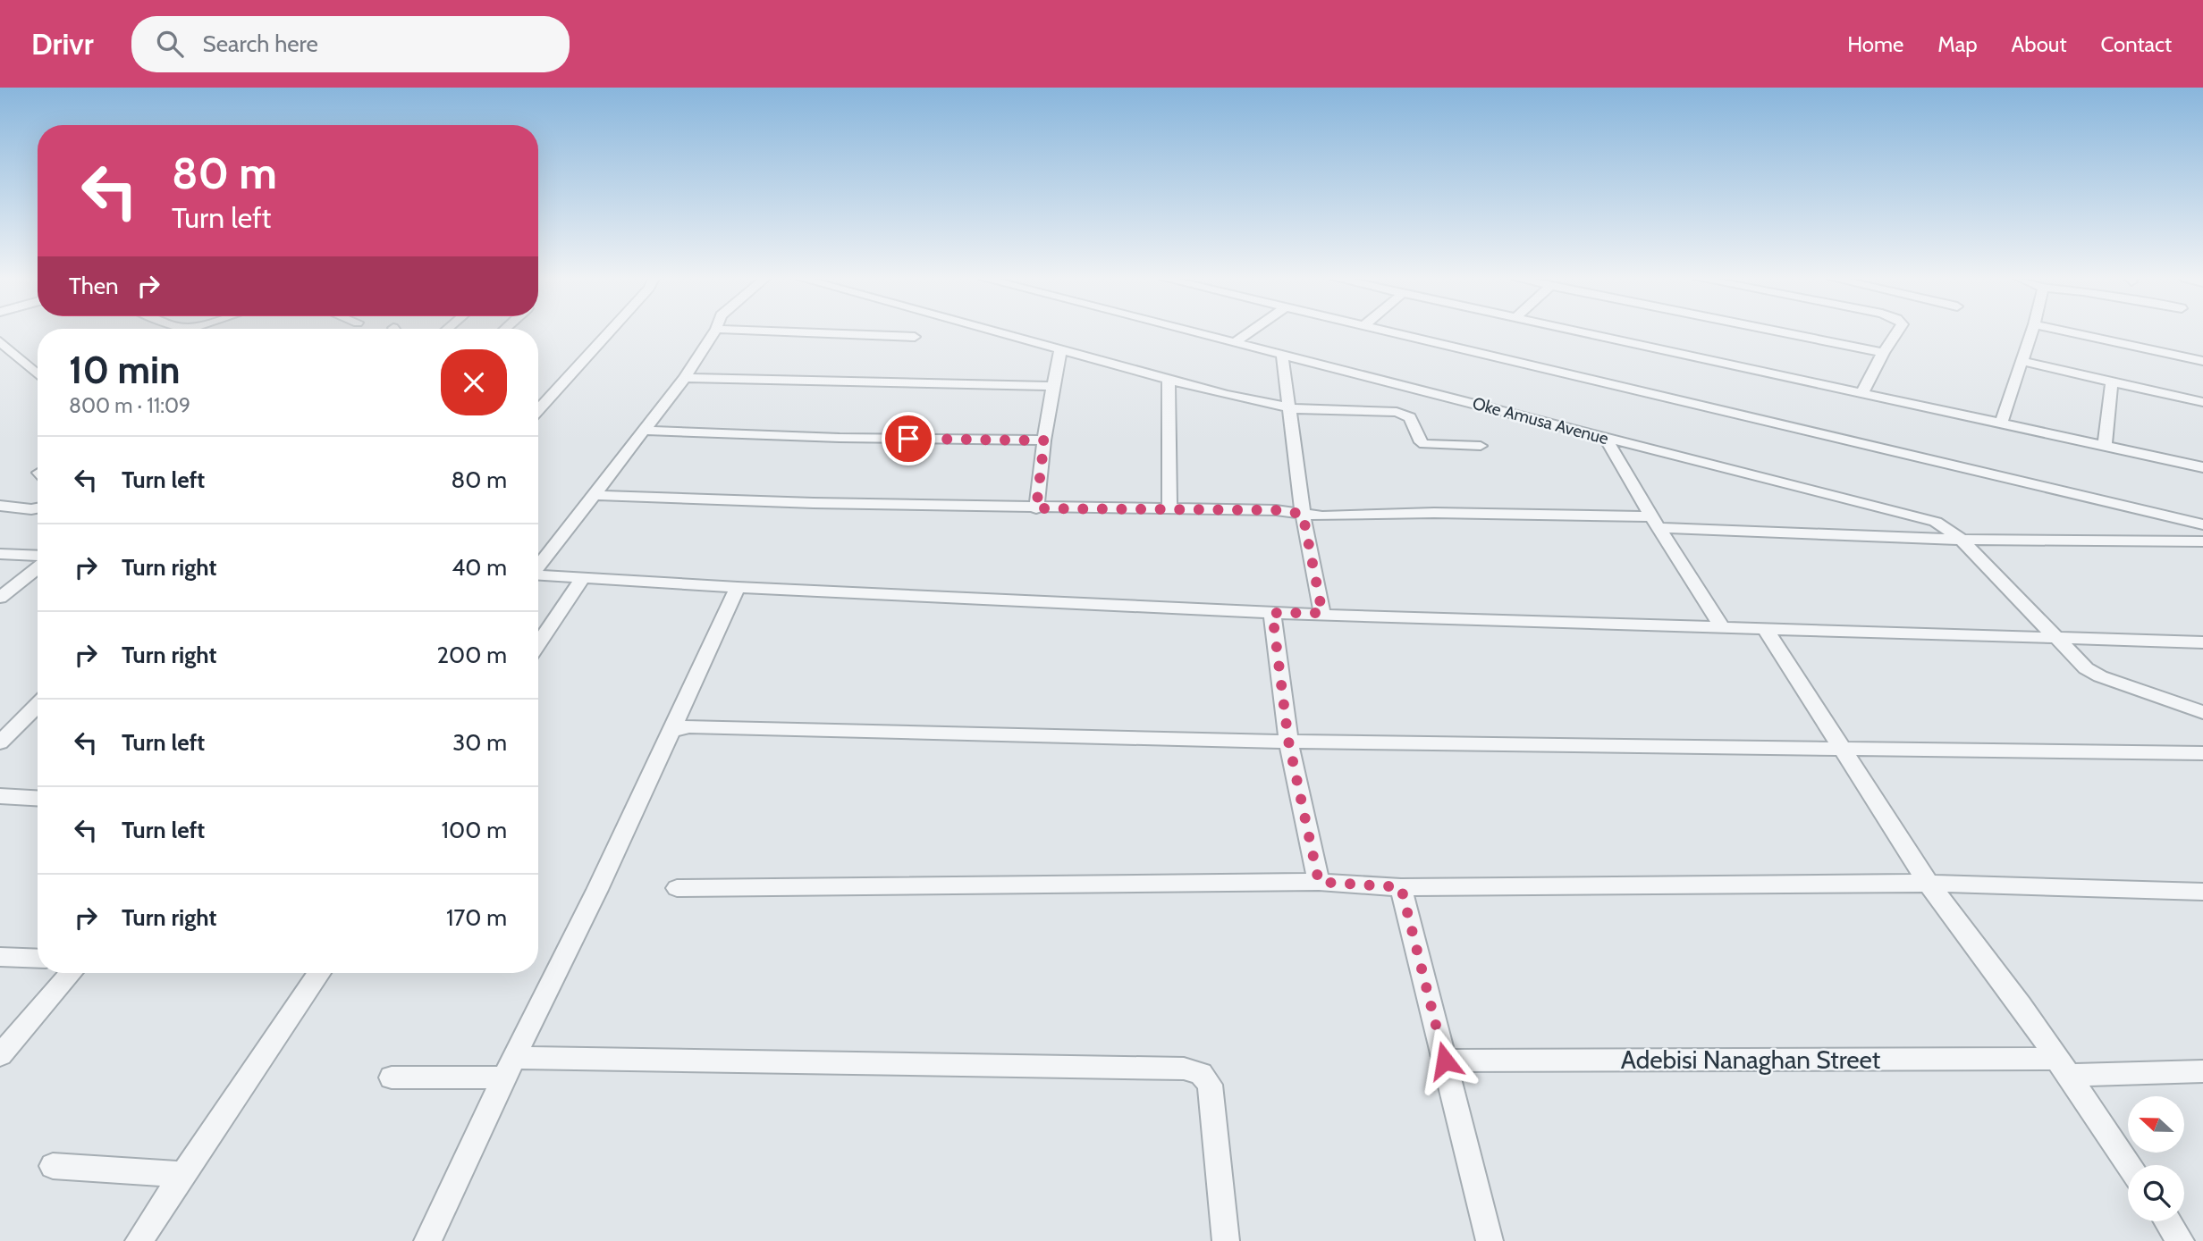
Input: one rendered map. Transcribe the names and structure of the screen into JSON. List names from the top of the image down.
{
  "streets": {
    "street": ["Oke Amusa Avenue", "Adebisi Nanaghan Street"]
  },
  "north": "left",
  "page": {
    "header": "Drivr",
    "search": "Search here",
    "nav": [
      "Home",
      "Map",
      "About",
      "Contact"
    ],
    "turn": ["80 m", "Turn left"],
    "then": "Then",
    "heading": ["10 min", "800 m · 11:09"],
    "list": [
      {
        "name": "Turn left",
        "value": "80 m"
      },
      {
        "name": "Turn right",
        "value": "40 m"
      },
      {
        "name": "Turn right",
        "value": "200 m"
      },
      {
        "name": "Turn left",
        "value": "30 m"
      },
      {
        "name": "Turn left",
        "value": "100 m"
      },
      {
        "name": "Turn right",
        "value": "170 m"
      }
    ]
  }
}
